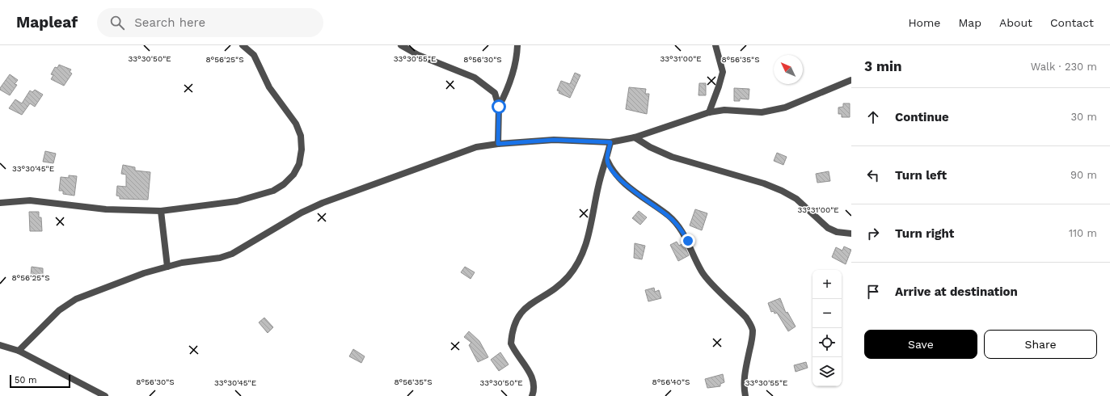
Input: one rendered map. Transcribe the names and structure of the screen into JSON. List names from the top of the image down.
{
  "scale_bar": "50 m",
  "north": "top left",
  "page": {
    "header": "Mapleaf",
    "search": "Search here",
    "nav": [
      "Home",
      "Map",
      "About",
      "Contact"
    ],
    "heading": ["3 min", "Walk · 230 m"],
    "list": [
      ["Continue", "30 m"],
      ["Turn left", "90 m"],
      ["Turn right", "110 m"],
      "Arrive at destination"
    ],
    "map_buttons": ["+", "−"],
    "buttons": ["Save", "Share"],
    "scale": "50 m"
  },
  "coordinates": [
    "33°30'50\"E",
    "33°30'55\"E",
    "33°31'00\"E",
    "8°56'25\"S",
    "8°56'30\"S",
    "8°56'35\"S",
    "33°30'45\"E",
    "8°56'40\"S"
  ]
}
